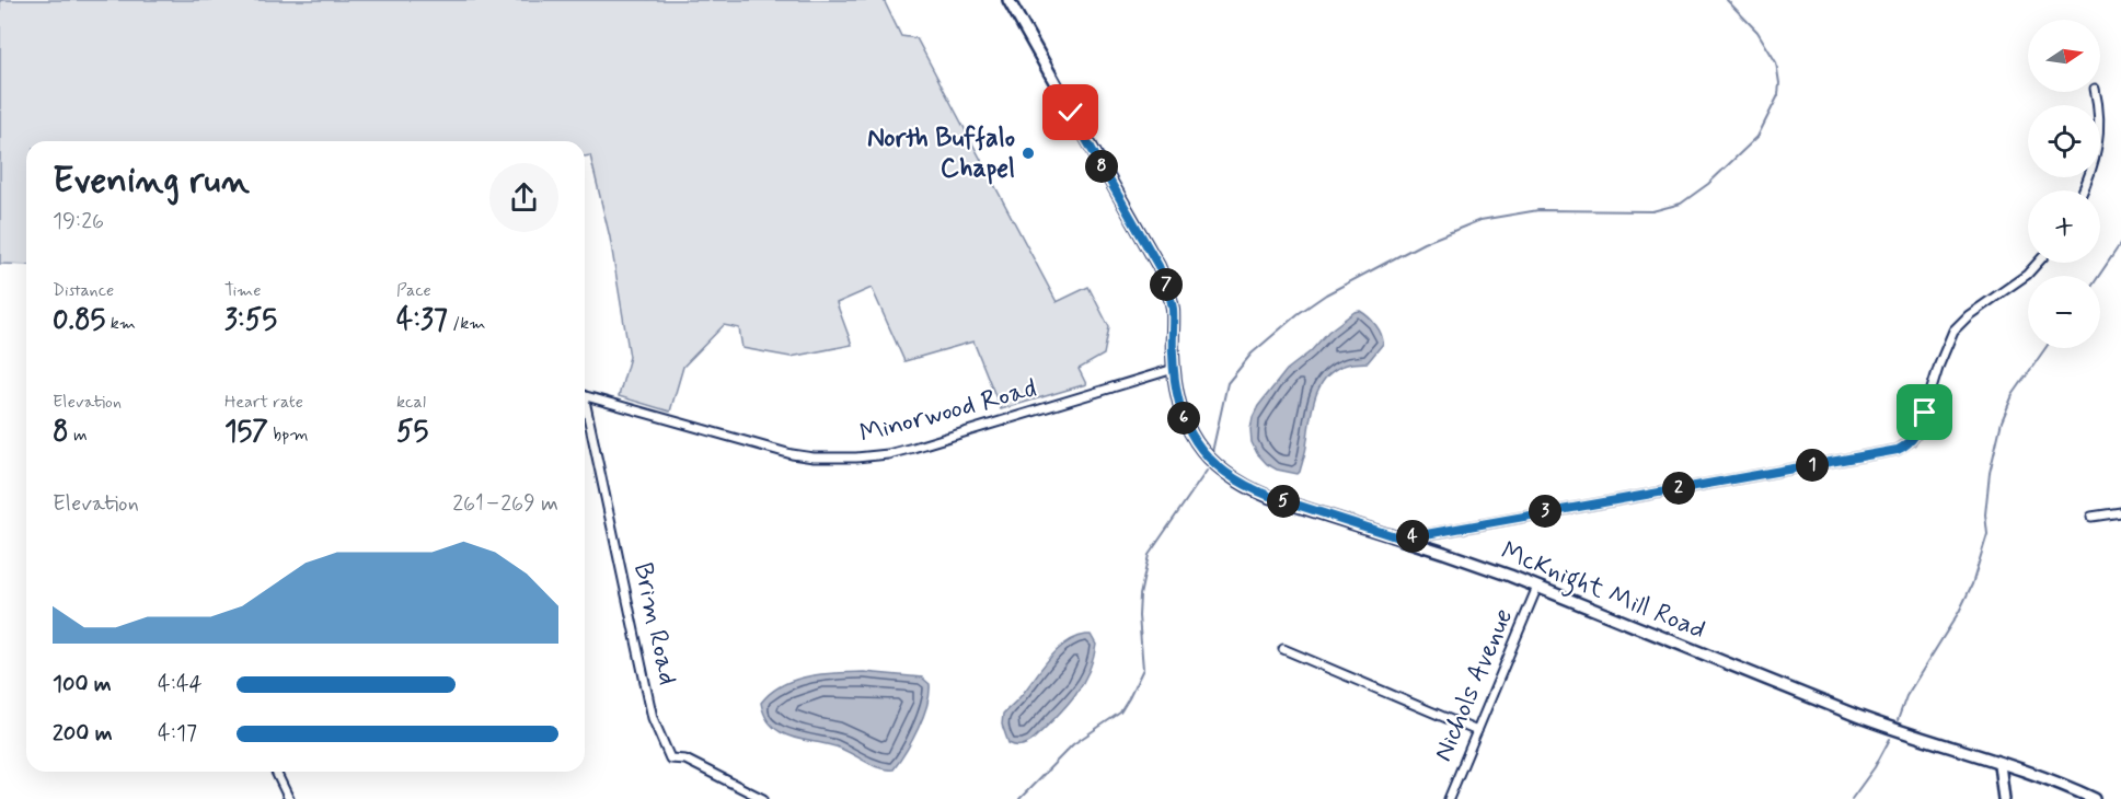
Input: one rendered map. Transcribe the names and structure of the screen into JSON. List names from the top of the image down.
{
  "streets": {
    "street": [
      "Minorwood Road",
      "McKnight Mill Road",
      "Brim Road",
      "Nichols Avenue"
    ]
  },
  "crossings": [
    ["Minorwood Road", "McKnight Mill Road"],
    ["McKnight Mill Road", "Nichols Avenue"]
  ],
  "places": ["North Buffalo Chapel"],
  "north": "right",
  "page": {
    "map_buttons": ["+", "−"],
    "heading": ["Evening run", "19:26"],
    "pins": [
      "8",
      "7",
      "6",
      "1",
      "2",
      "5",
      "3",
      "4"
    ],
    "stats": [
      ["Distance", "0.85 km"],
      ["Time", "3:55"],
      ["Pace", "4:37 /km"],
      ["Elevation", "8 m"],
      ["Heart rate", "157 bpm"],
      ["kcal", "55"]
    ],
    "chart": ["Elevation", "261–269 m"],
    "list": [
      {
        "name": "100 m",
        "note": "4:44"
      },
      {
        "name": "200 m",
        "note": "4:17"
      }
    ]
  }
}
